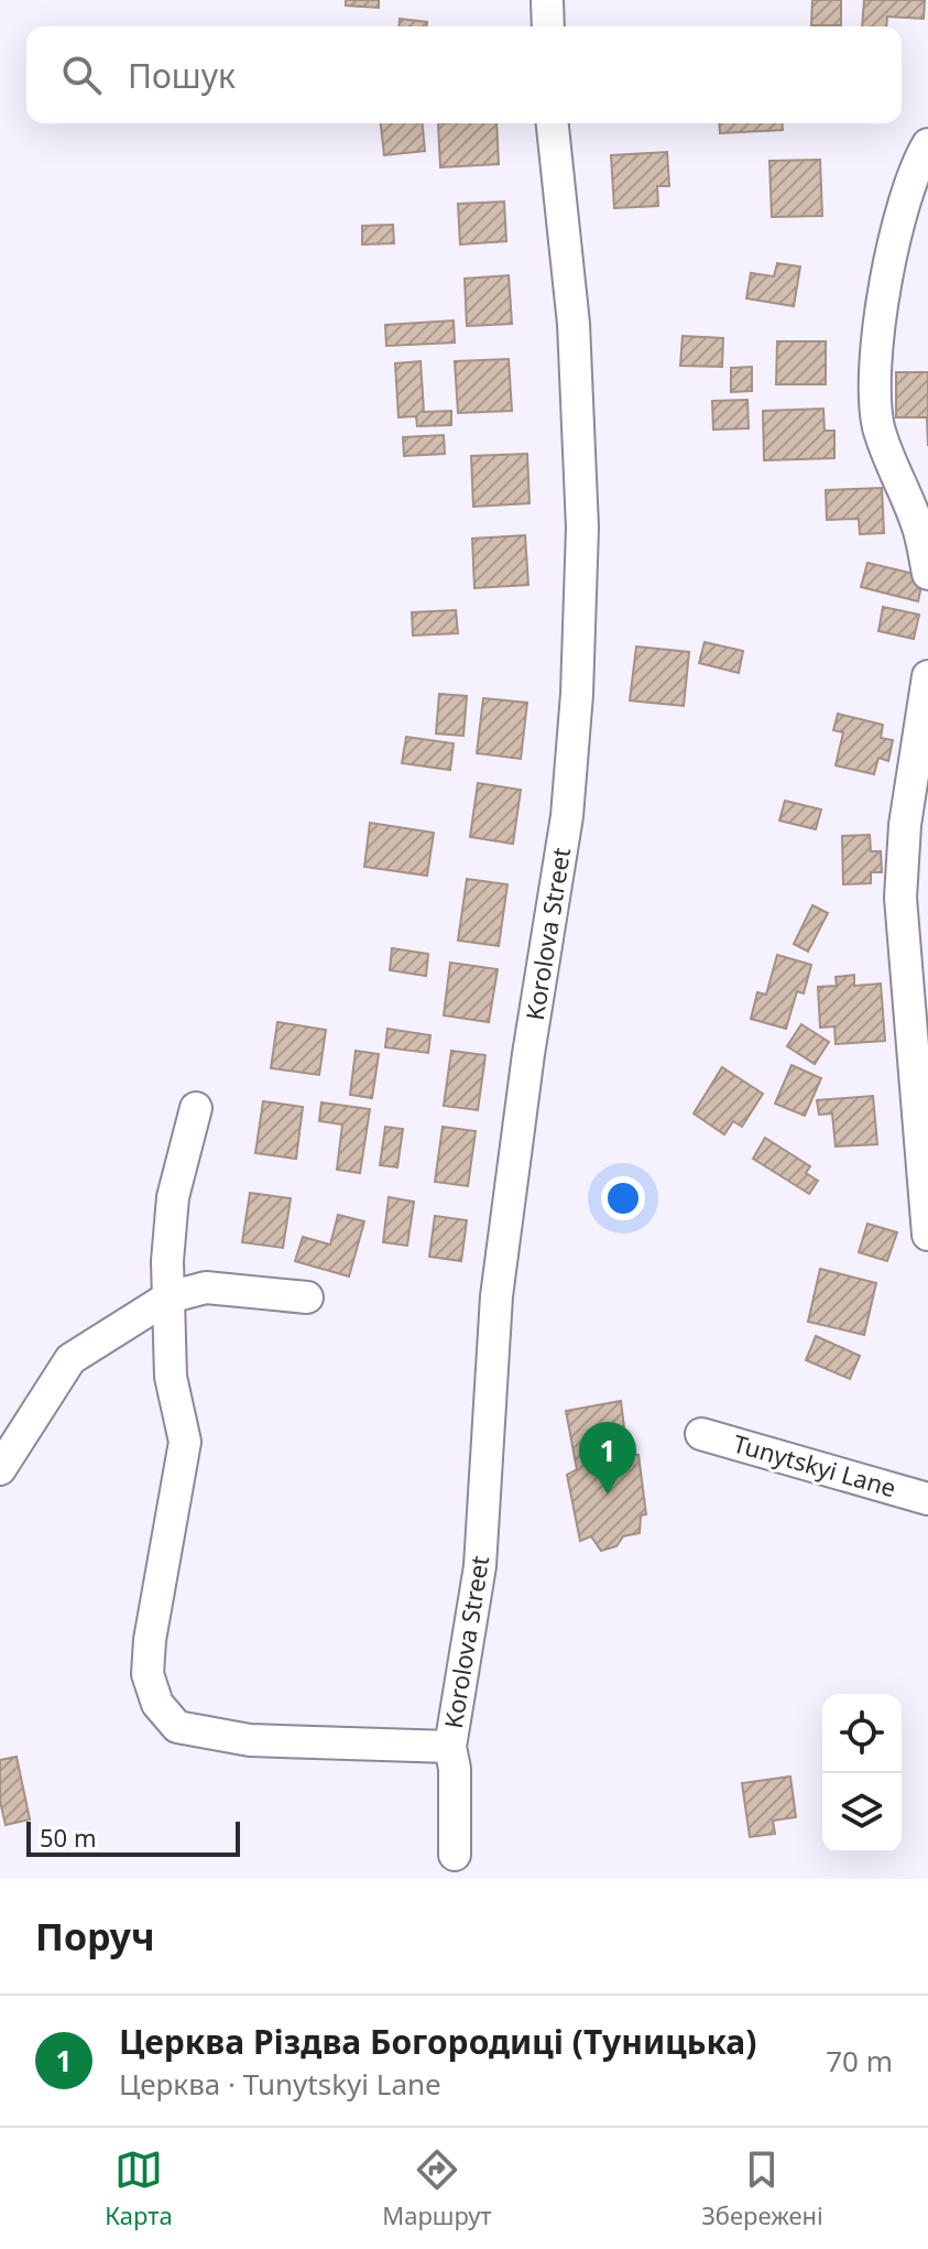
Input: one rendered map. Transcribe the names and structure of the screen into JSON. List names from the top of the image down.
{
  "streets": {
    "street": ["Korolova Street", "Tunytskyi Lane"]
  },
  "scale_bar": "50 m",
  "page": {
    "search": "Пошук",
    "pins": "1",
    "scale": "50 m",
    "heading": "Поруч",
    "list": [
      {
        "mark": "1",
        "name": "Церква Різдва Богородиці (Туницька)",
        "note": "Церква · Tunytskyi Lane",
        "value": "70 m"
      }
    ],
    "nav": ["Карта", "Маршрут", "Збережені"]
  }
}
